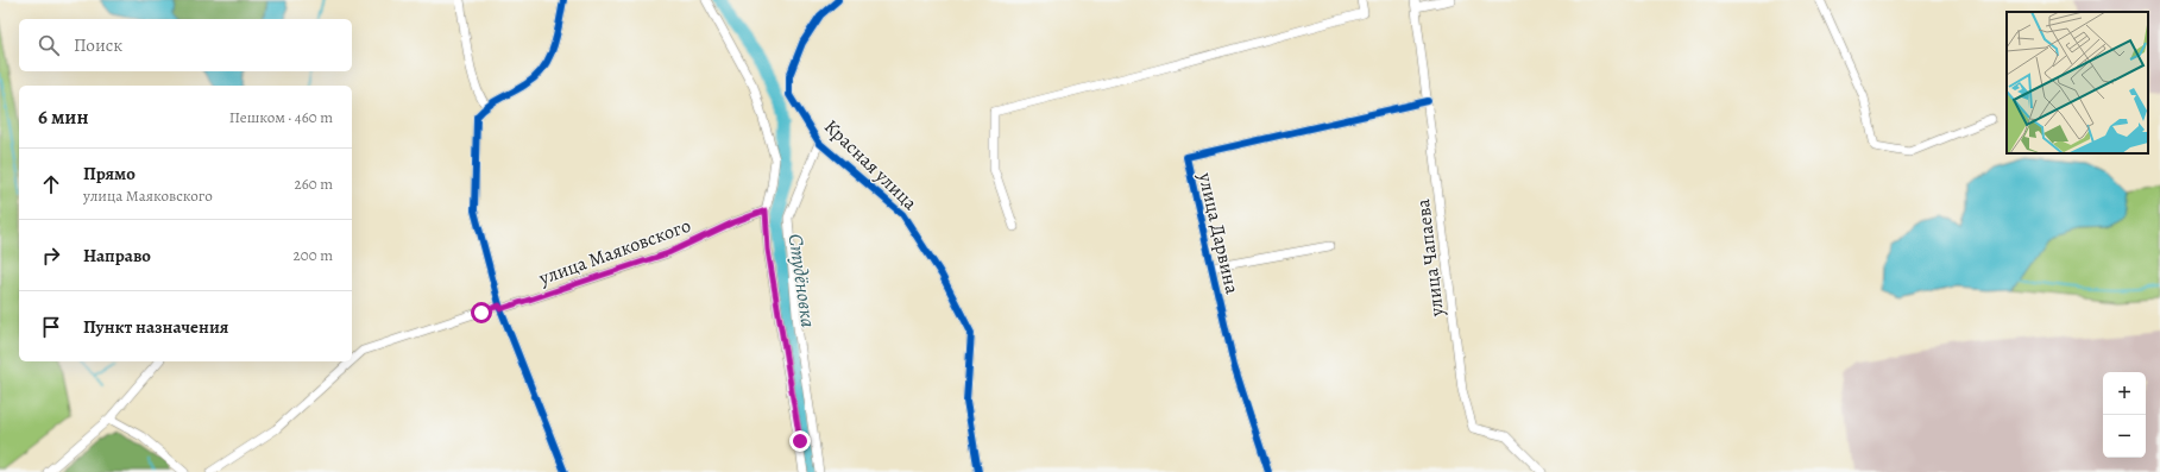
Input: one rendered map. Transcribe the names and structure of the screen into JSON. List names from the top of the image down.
{
  "streets": {
    "street": [
      "Красная улица",
      "улица Дарвина",
      "улица Маяковского",
      "улица Чапаева"
    ]
  },
  "crossings": [
    ["улица Дарвина", "улица Чапаева"]
  ],
  "water": ["Студёновка"],
  "page": {
    "search": "Поиск",
    "heading": ["6 мин", "Пешком · 460 m"],
    "list": [
      ["Прямо", "улица Маяковского", "260 m"],
      ["Направо", "200 m"],
      "Пункт назначения"
    ],
    "map_buttons": ["+", "−"]
  }
}
